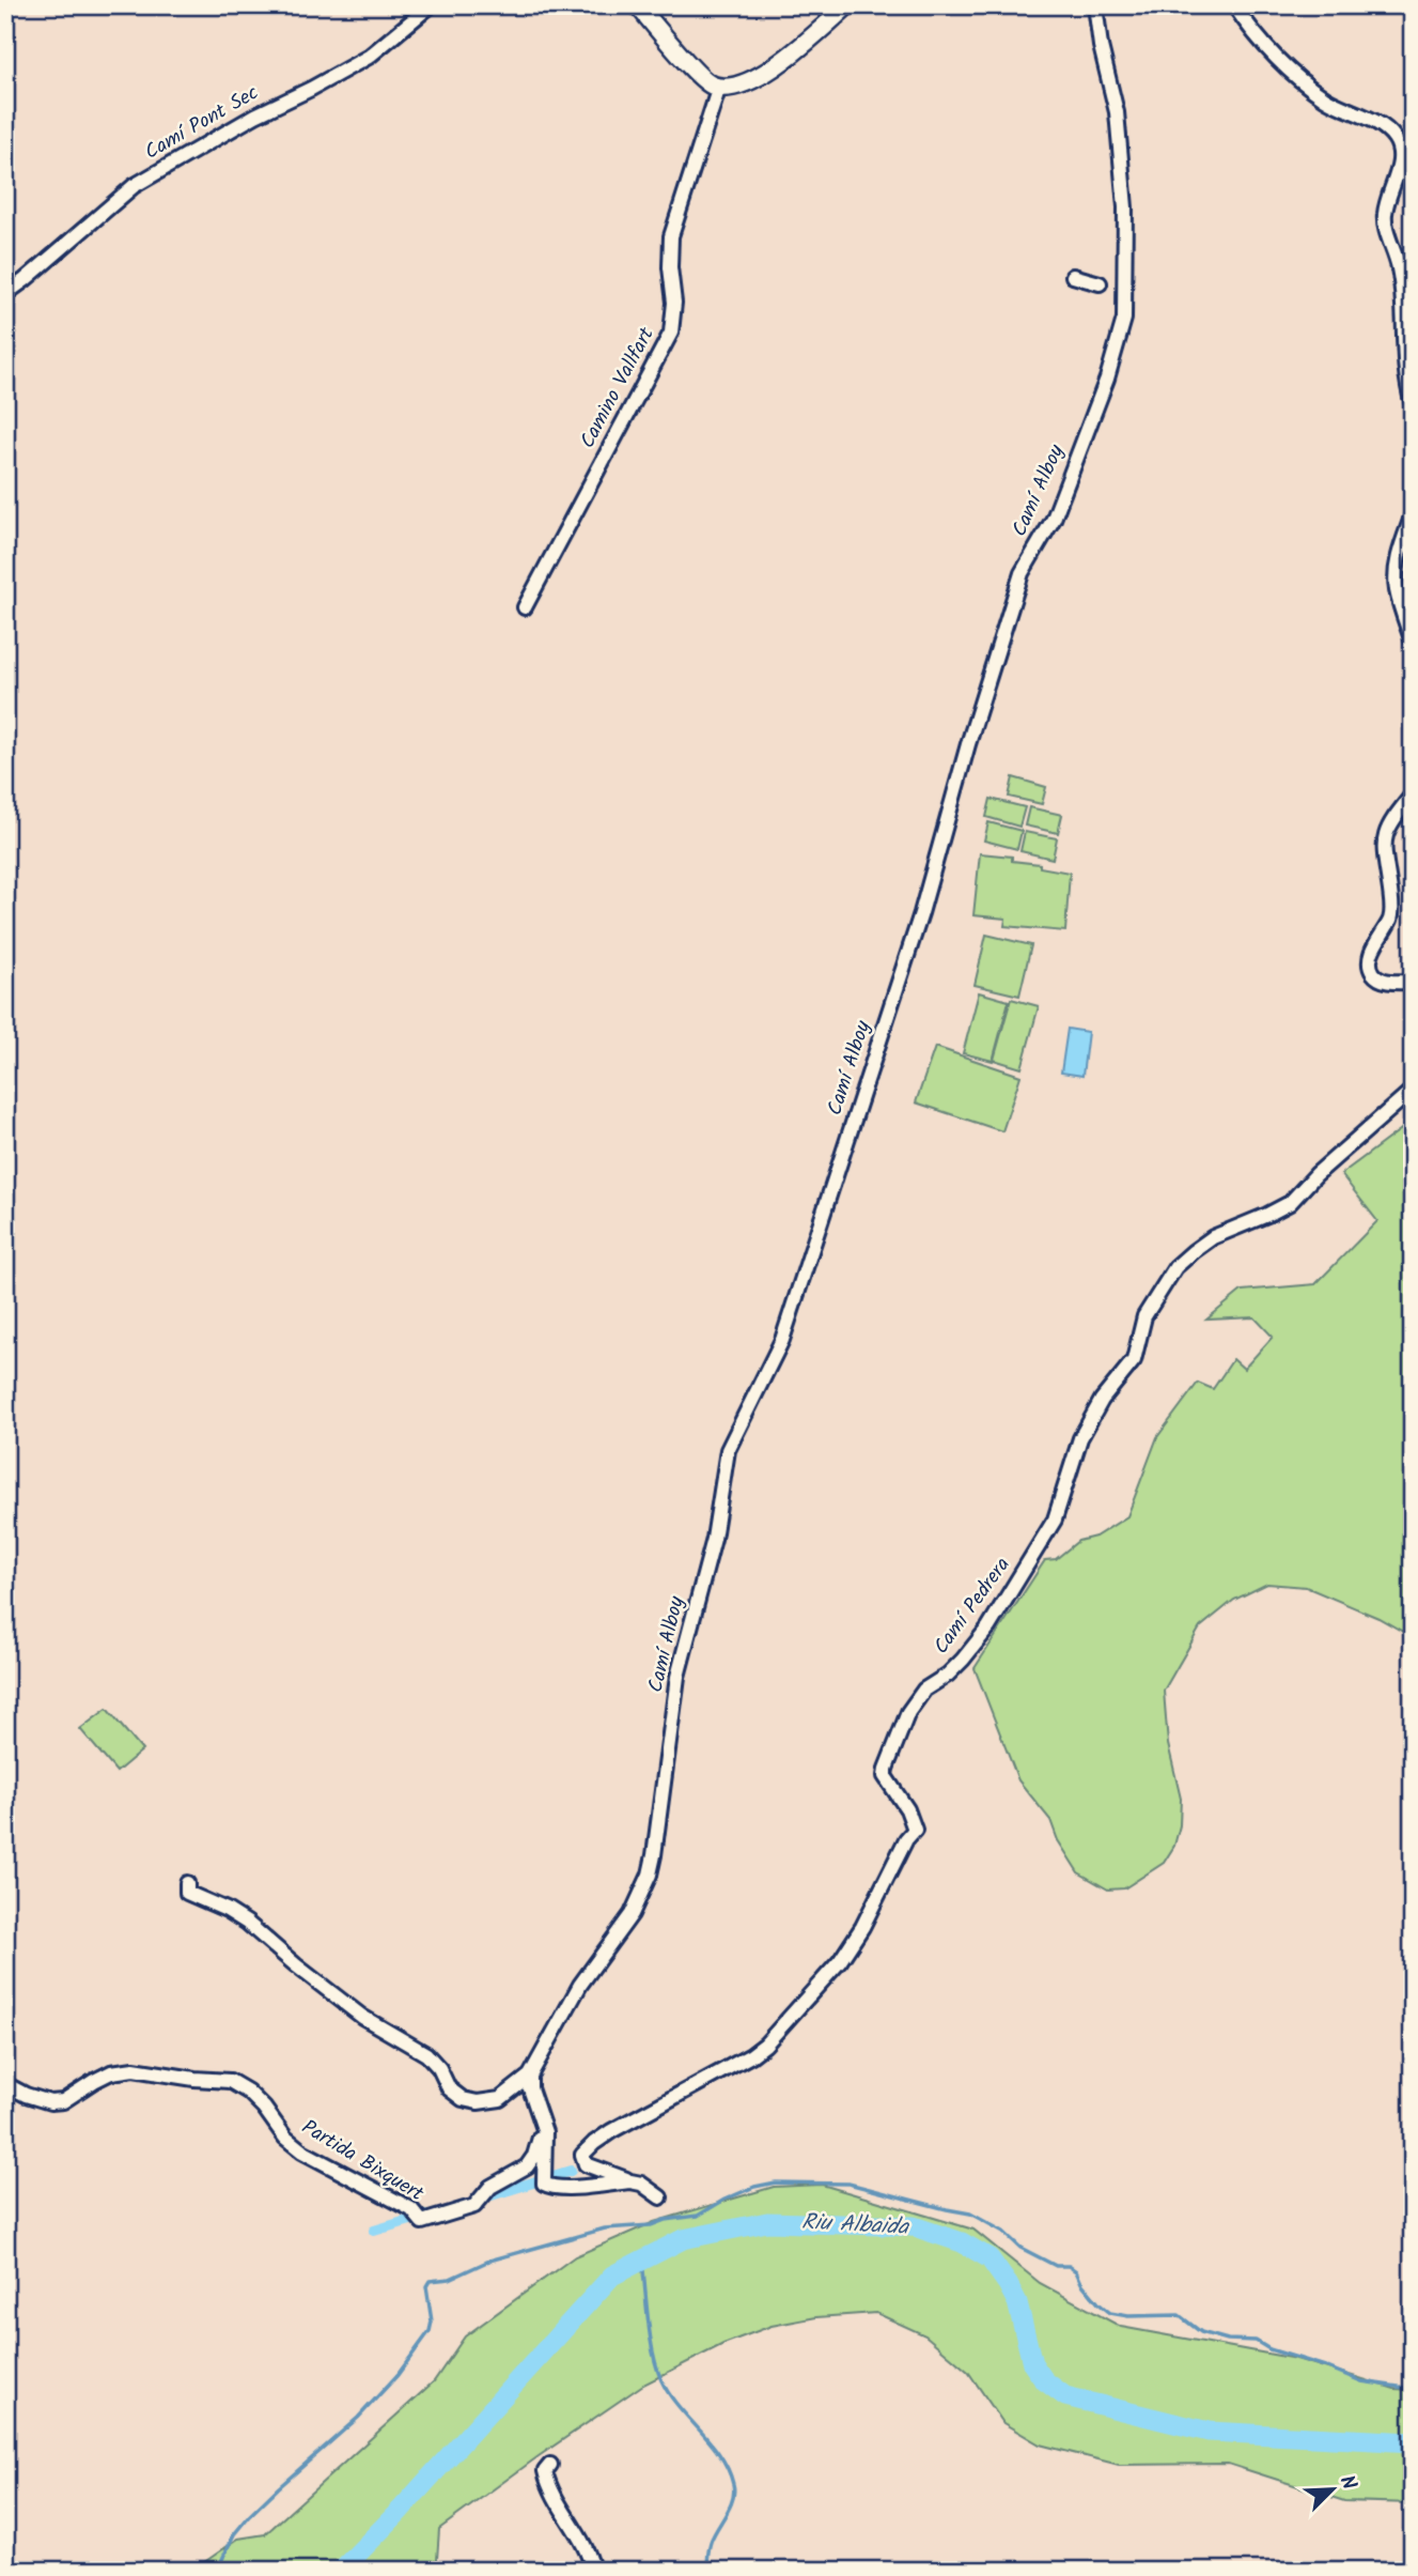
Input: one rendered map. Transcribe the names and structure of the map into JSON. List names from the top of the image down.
{
  "streets": {
    "street": [
      "Camí Pont Sec",
      "Camino Vallfart",
      "Camí Alboy",
      "Camí Pedrera",
      "Partida Bixquert"
    ]
  },
  "water": ["Riu Albaida"],
  "north": "top right"
}
